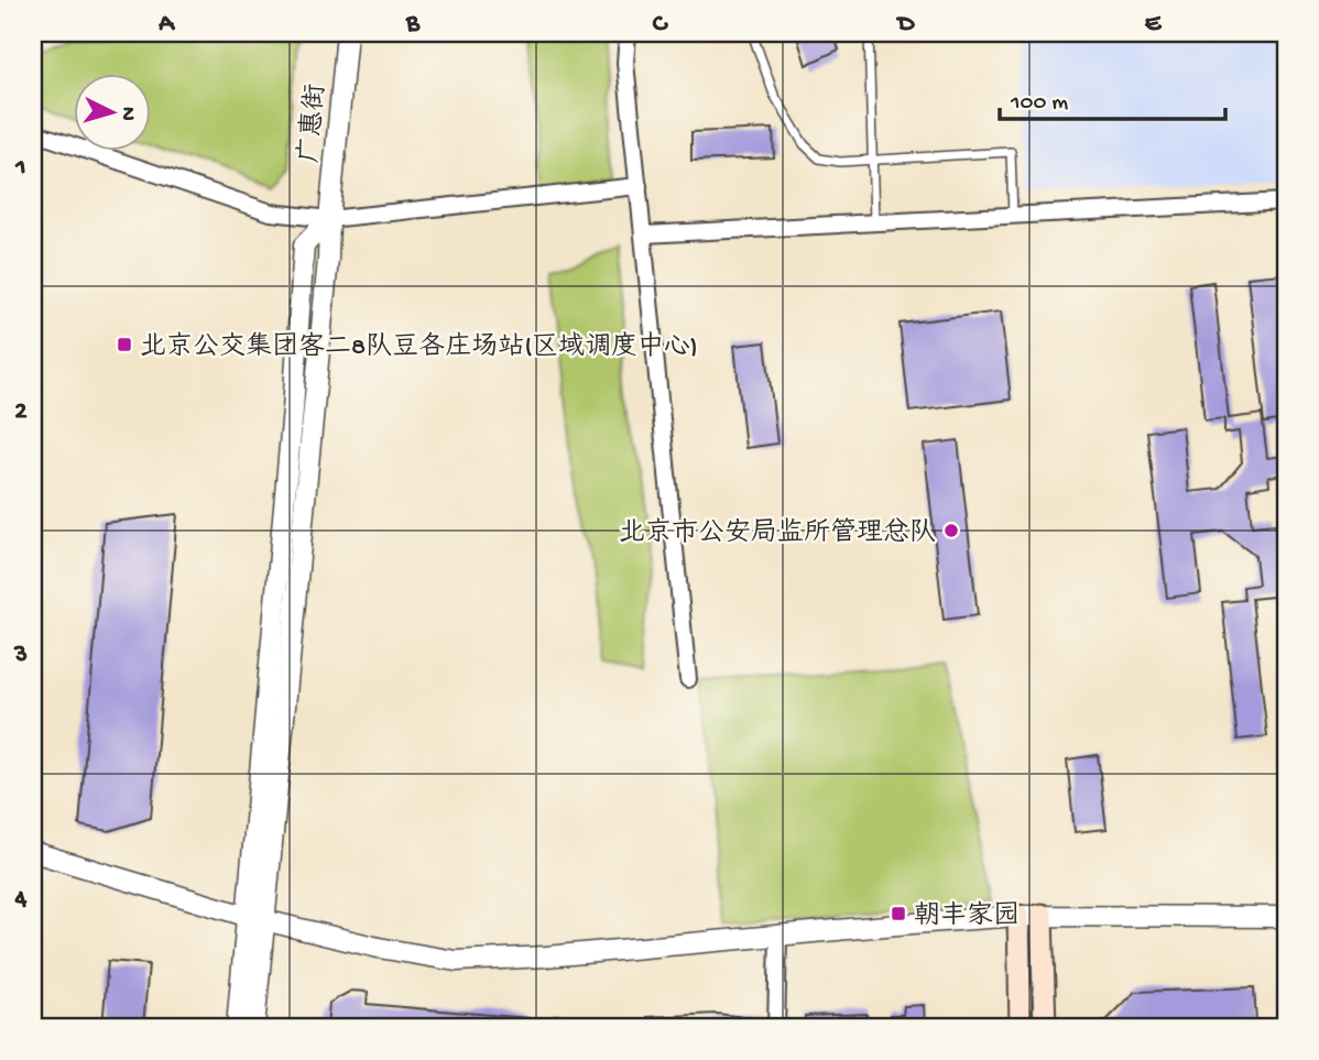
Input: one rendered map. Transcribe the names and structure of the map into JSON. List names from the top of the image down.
{
  "streets": {
    "street": ["广惠街"]
  },
  "places": {
    "transit": ["北京公交集团客二8队豆各庄场站(区域调度中心)", "朝丰家园"],
    "other": ["北京市公安局监所管理总队"]
  },
  "scale_bar": "100 m",
  "north": "right",
  "grid": {
    "columns": [
      "A",
      "B",
      "C",
      "D",
      "E"
    ],
    "rows": [
      "1",
      "2",
      "3",
      "4"
    ]
  }
}
